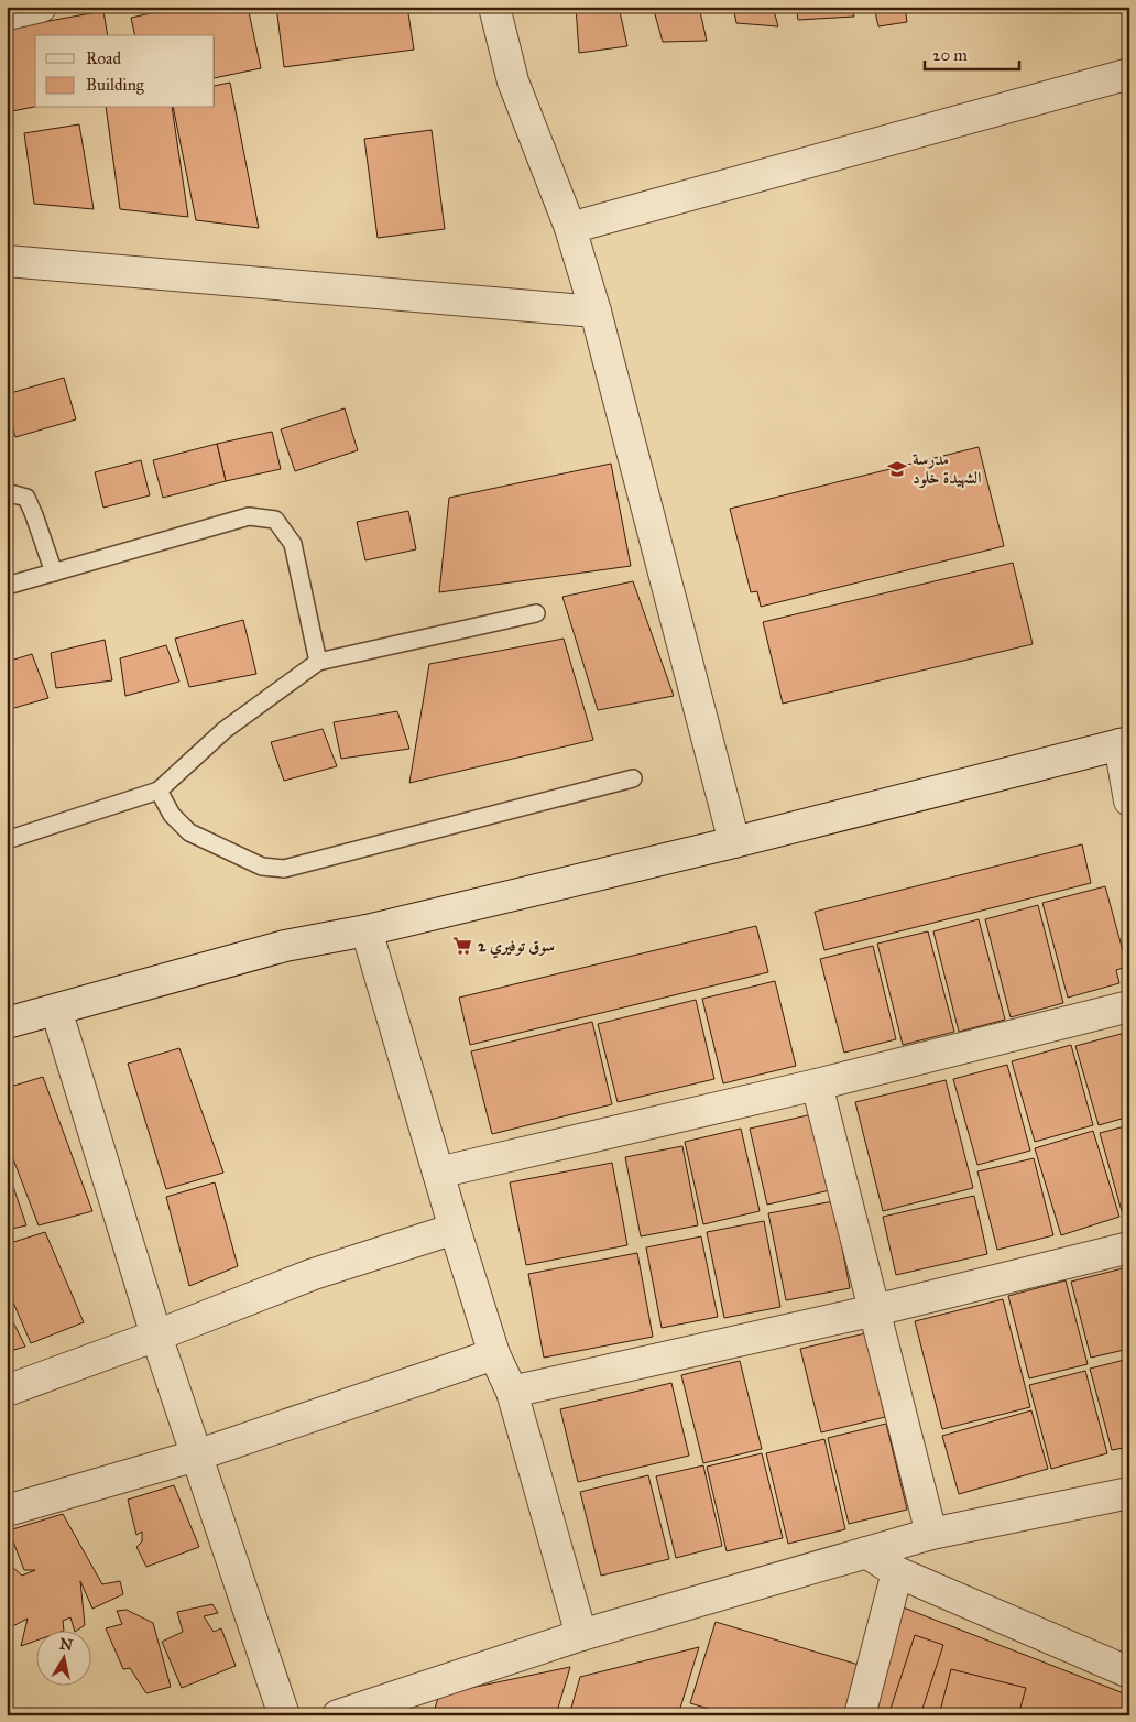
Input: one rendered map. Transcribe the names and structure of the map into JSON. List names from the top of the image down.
{
  "places": {
    "school or university": ["مدرسة الشهيدة خلود"],
    "supermarket": ["سوق توفيري 2"]
  },
  "legend": ["Road", "Building"],
  "scale_bar": "20 m",
  "north": "top"
}
